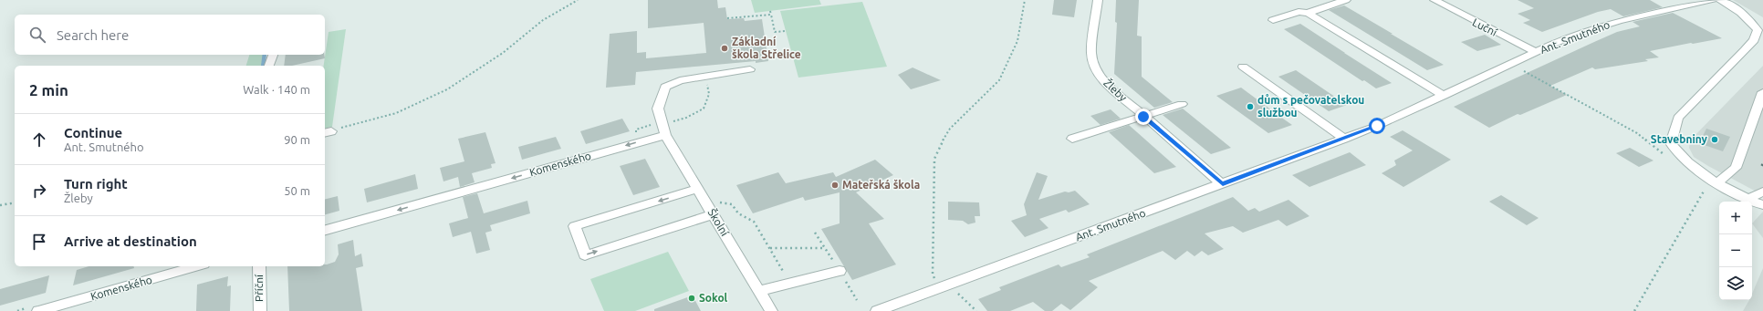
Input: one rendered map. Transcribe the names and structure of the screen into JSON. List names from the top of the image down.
{
  "streets": {
    "street": [
      "Luční",
      "Ant. Smutného",
      "Žleby",
      "Komenského",
      "Školní",
      "Příční"
    ]
  },
  "crossings": [
    ["Luční", "Ant. Smutného"],
    ["Ant. Smutného", "Žleby"],
    ["Komenského", "Školní"]
  ],
  "one_way": ["Komenského"],
  "places": [
    "Základní škola Střelice",
    "dům s pečovatelskou službou",
    "Stavebniny",
    "Mateřská škola",
    "Sokol"
  ],
  "page": {
    "search": "Search here",
    "heading": ["2 min", "Walk · 140 m"],
    "list": [
      ["Continue", "Ant. Smutného", "90 m"],
      ["Turn right", "Žleby", "50 m"],
      "Arrive at destination"
    ],
    "map_buttons": ["+", "−"]
  }
}
